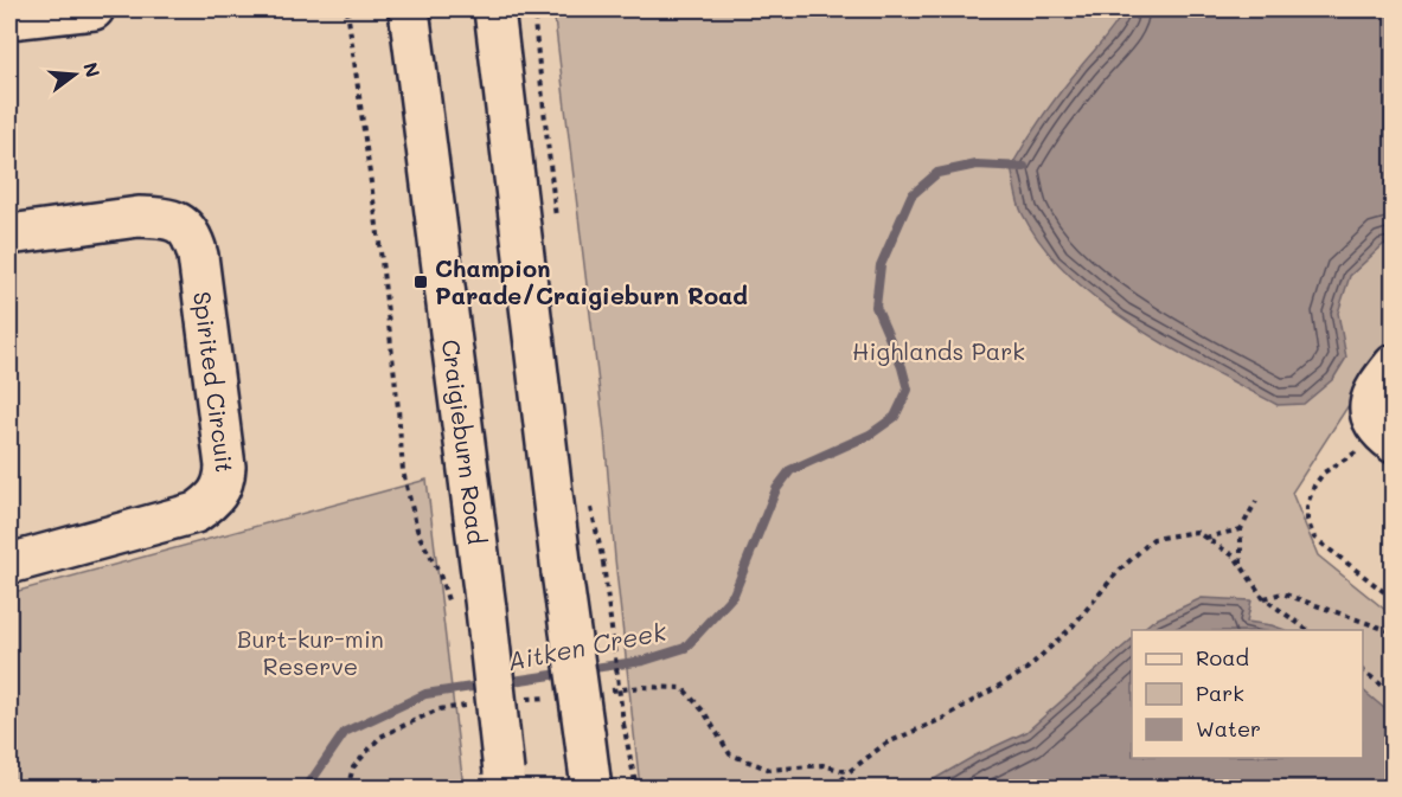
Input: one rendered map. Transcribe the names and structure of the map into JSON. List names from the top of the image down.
{
  "streets": {
    "main road": ["Spirited Circuit", "Craigieburn Road"]
  },
  "water": ["Aitken Creek"],
  "parks": ["Highlands Park", "Burt-kur-min Reserve"],
  "places": {
    "transit": ["Champion Parade/Craigieburn Road"]
  },
  "legend": ["Road", "Park", "Water"],
  "north": "right"
}
